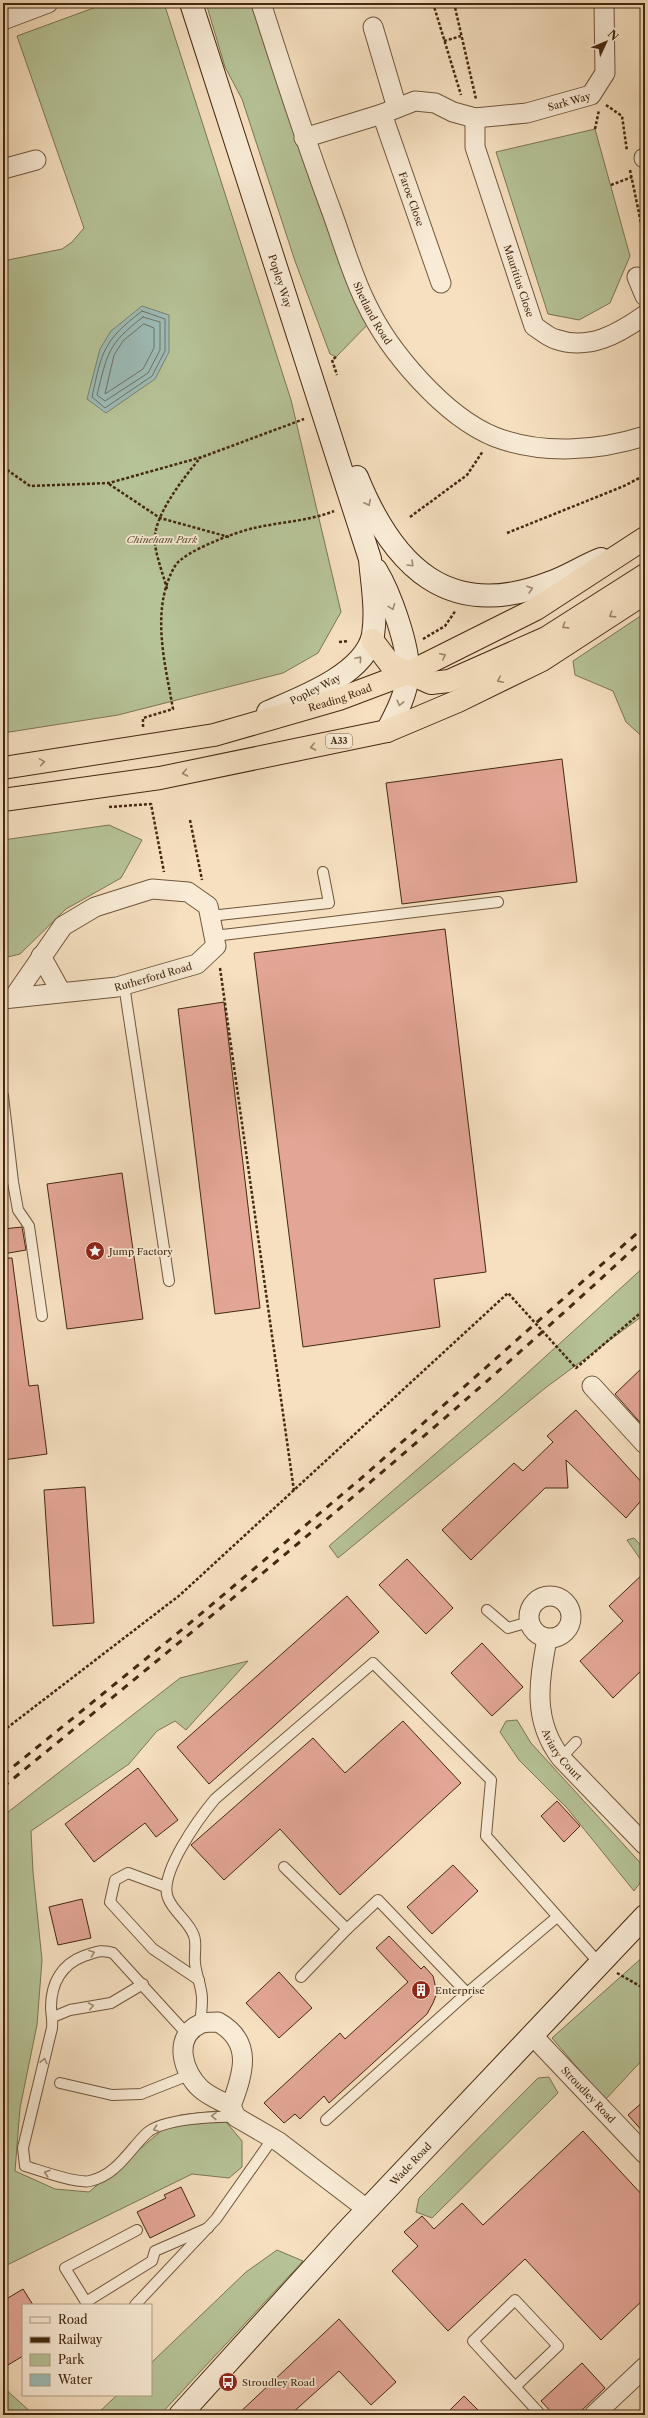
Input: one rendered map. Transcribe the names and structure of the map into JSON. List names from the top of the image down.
{
  "streets": {
    "highway": ["Reading Road", "A33"],
    "street": [
      "Sark Way",
      "Faroe Close",
      "Popley Way",
      "Mauritius Close",
      "Shetland Road",
      "Rutherford Road",
      "Aviary Court",
      "Stroudley Road",
      "Wade Road"
    ]
  },
  "crossings": [
    ["Sark Way", "Mauritius Close"],
    ["Popley Way", "Reading Road"],
    ["Popley Way", "A33"],
    ["Stroudley Road", "Wade Road"]
  ],
  "parks": ["Chineham Park"],
  "places": {
    "place": ["Jump Factory"],
    "building": ["Enterprise"],
    "bus stop": ["Stroudley Road"]
  },
  "legend": [
    "Road",
    "Railway",
    "Park",
    "Water"
  ],
  "north": "top right"
}
